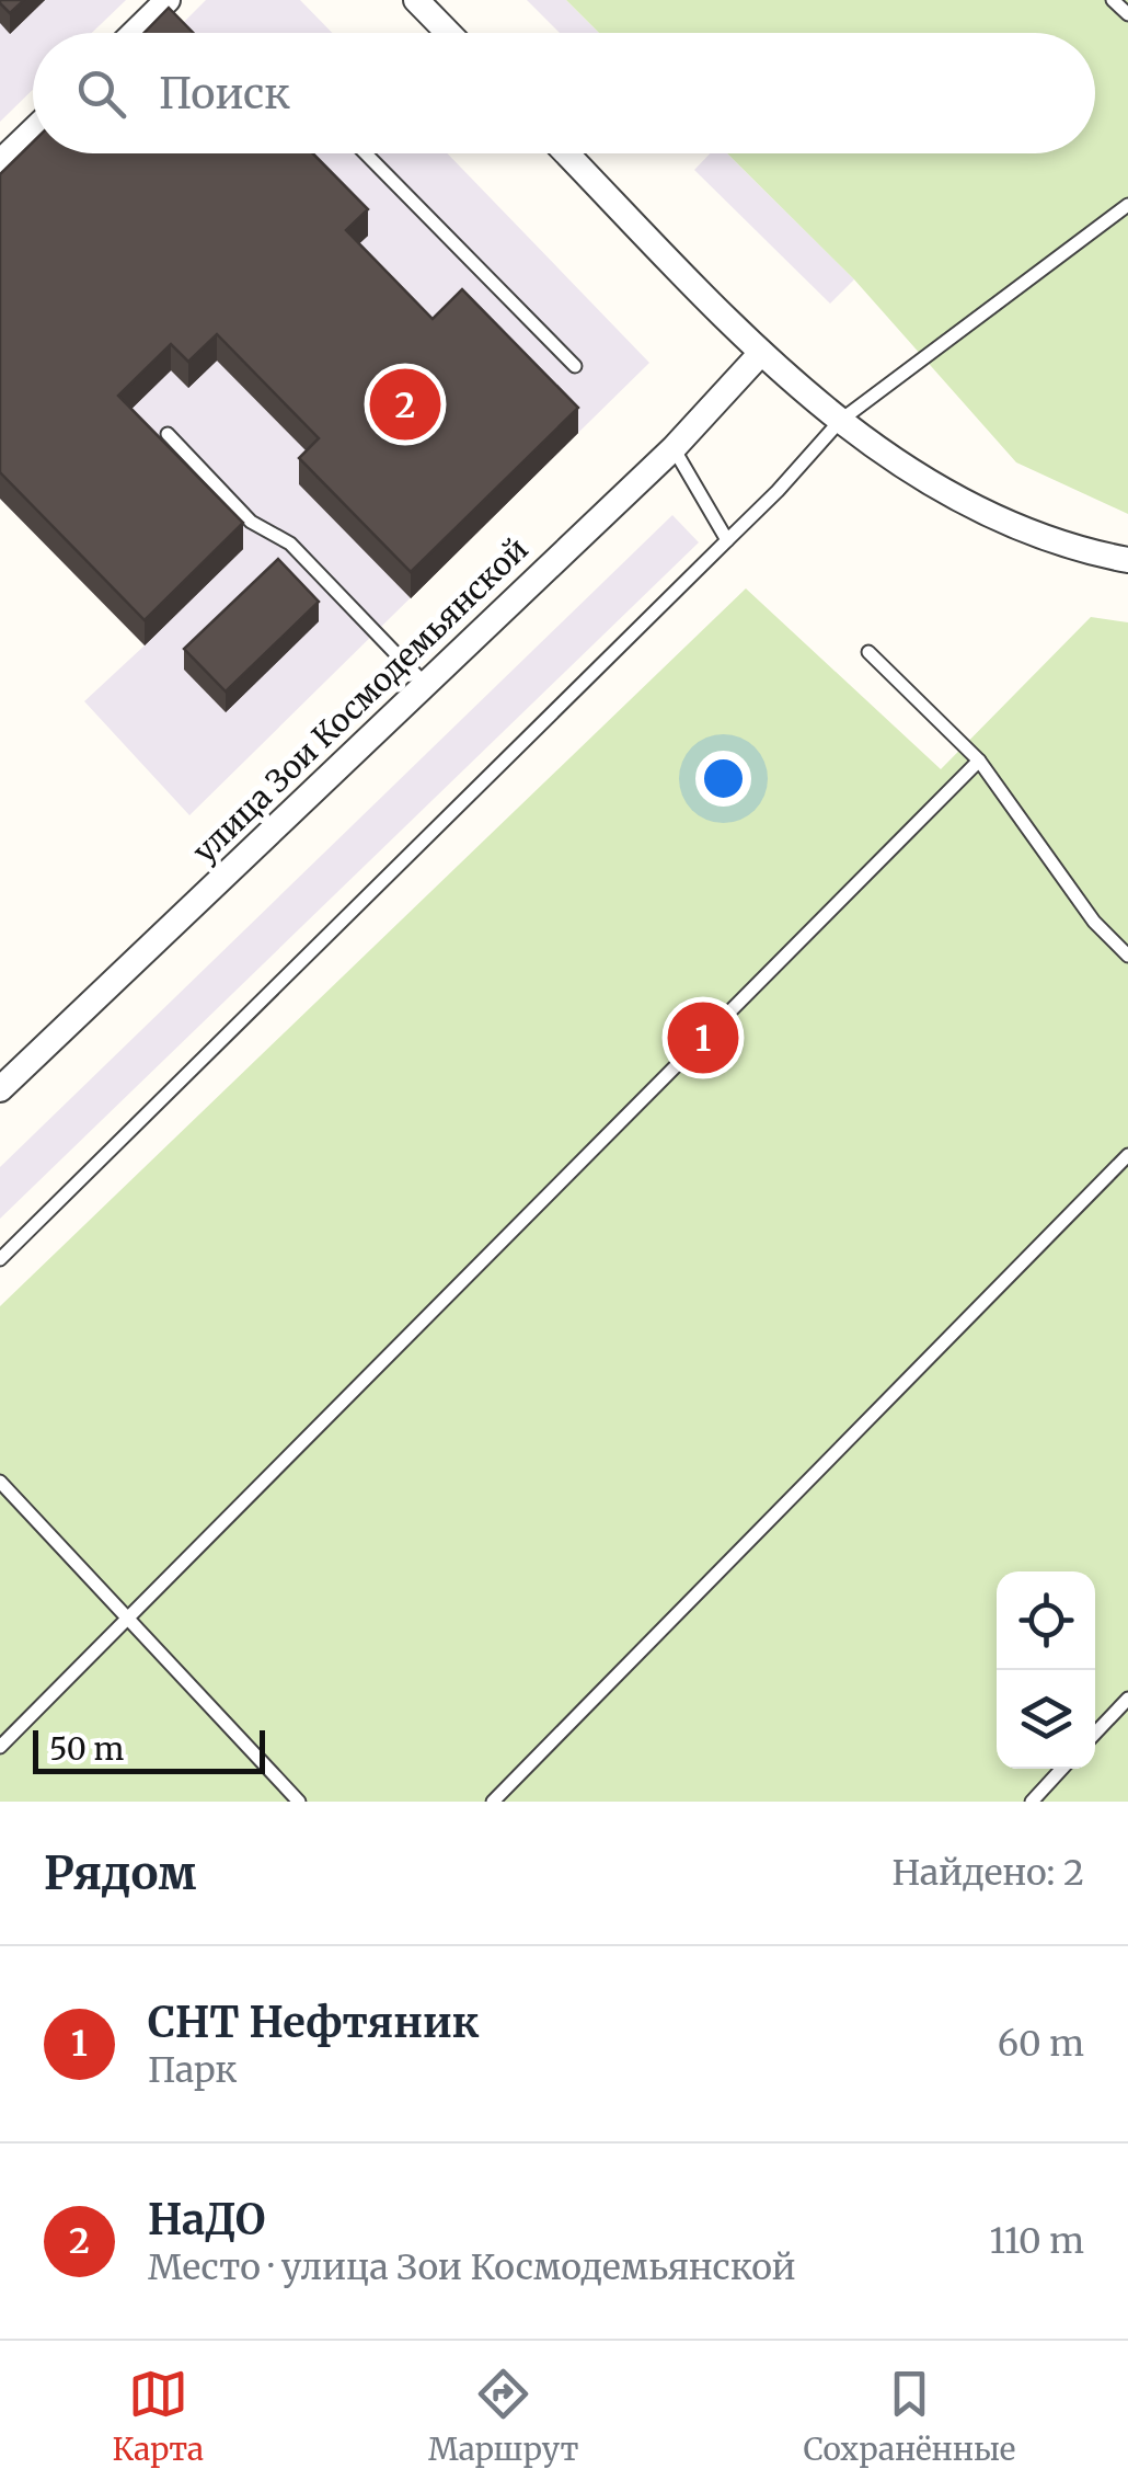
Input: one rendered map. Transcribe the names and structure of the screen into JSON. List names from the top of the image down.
{
  "streets": {
    "street": ["улица Зои Космодемьянской"]
  },
  "scale_bar": "50 m",
  "page": {
    "search": "Поиск",
    "pins": ["2", "1"],
    "scale": "50 m",
    "heading": ["Рядом", "Найдено: 2"],
    "list": [
      {
        "mark": "1",
        "name": "СНТ Нефтяник",
        "note": "Парк",
        "value": "60 m"
      },
      {
        "mark": "2",
        "name": "НаДО",
        "note": "Место · улица Зои Космодемьянской",
        "value": "110 m"
      }
    ],
    "nav": ["Карта", "Маршрут", "Сохранённые"]
  }
}
